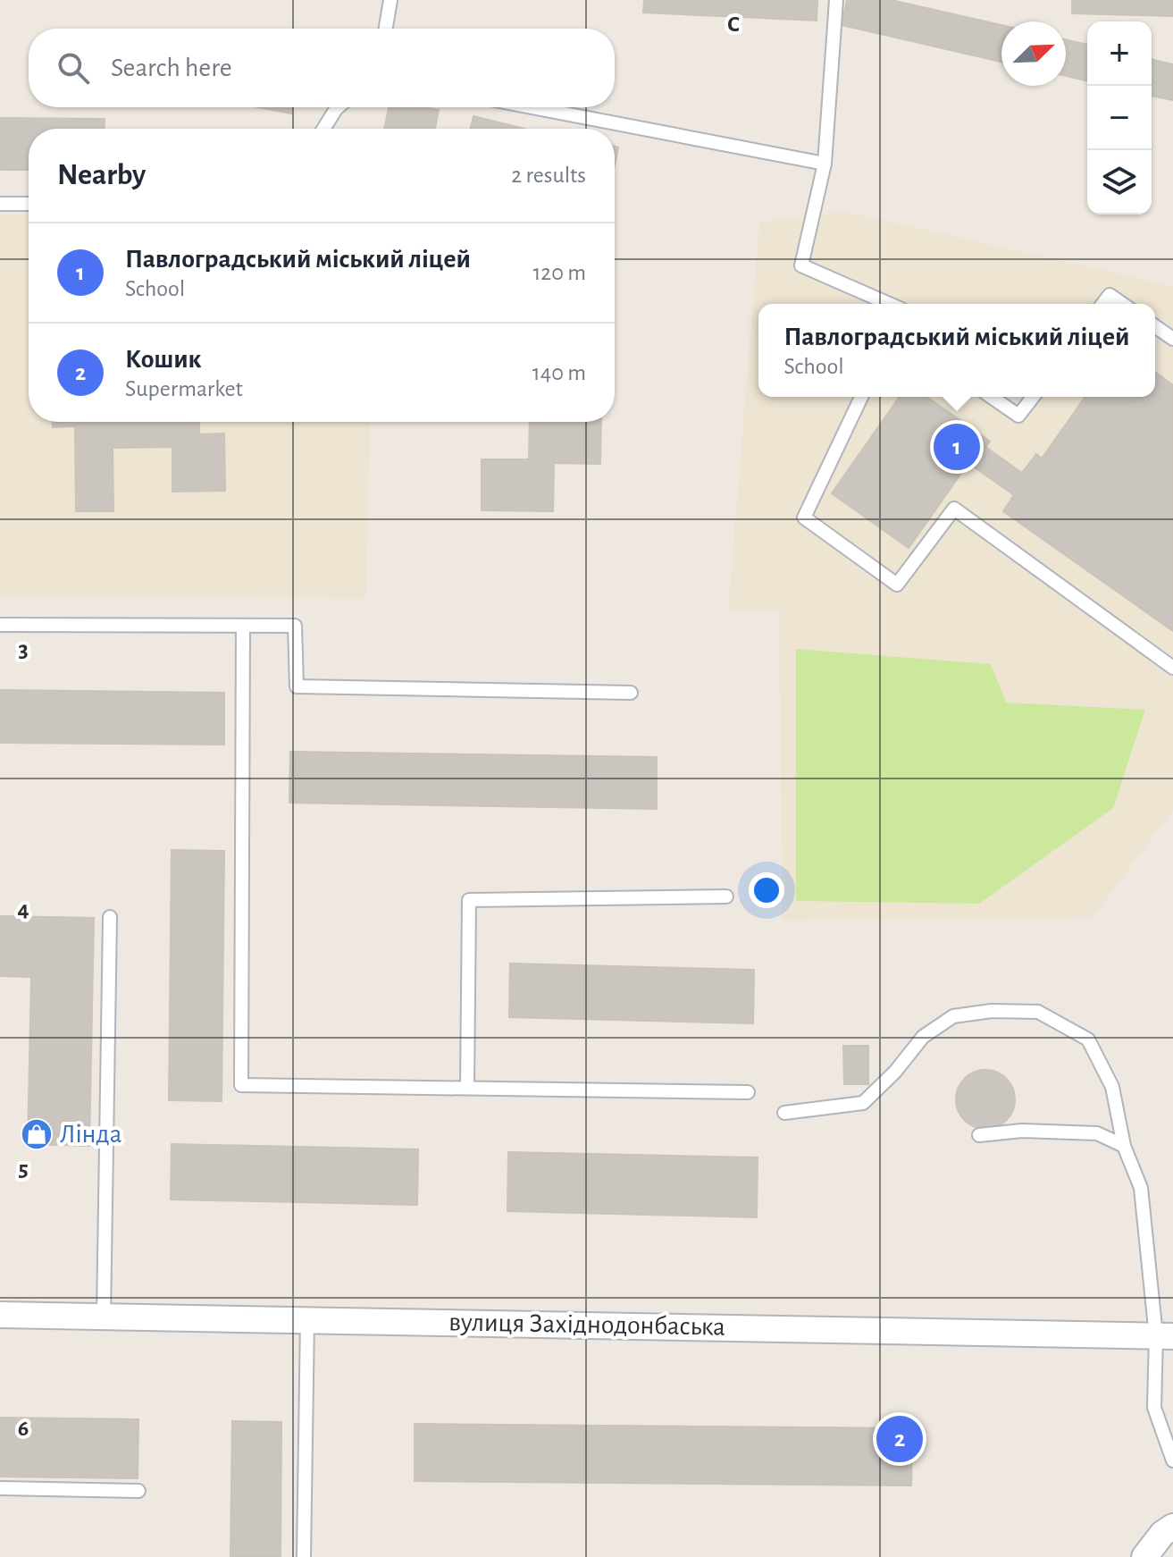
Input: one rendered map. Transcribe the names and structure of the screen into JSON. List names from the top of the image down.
{
  "streets": {
    "street": ["вулиця Західнодонбаська"]
  },
  "places": {
    "shop": ["Лінда"]
  },
  "north": "top right",
  "page": {
    "map_buttons": ["+", "−"],
    "search": "Search here",
    "heading": ["Nearby", "2 results"],
    "list": [
      {
        "mark": "1",
        "name": "Павлоградський міський ліцей",
        "note": "School",
        "value": "120 m"
      },
      {
        "mark": "2",
        "name": "Кошик",
        "note": "Supermarket",
        "value": "140 m"
      }
    ],
    "popup": ["Павлоградський міський ліцей", "School"],
    "pins": ["1", "2"]
  },
  "grid": {
    "columns": ["C"],
    "rows": [
      "3",
      "4",
      "5",
      "6"
    ]
  }
}
